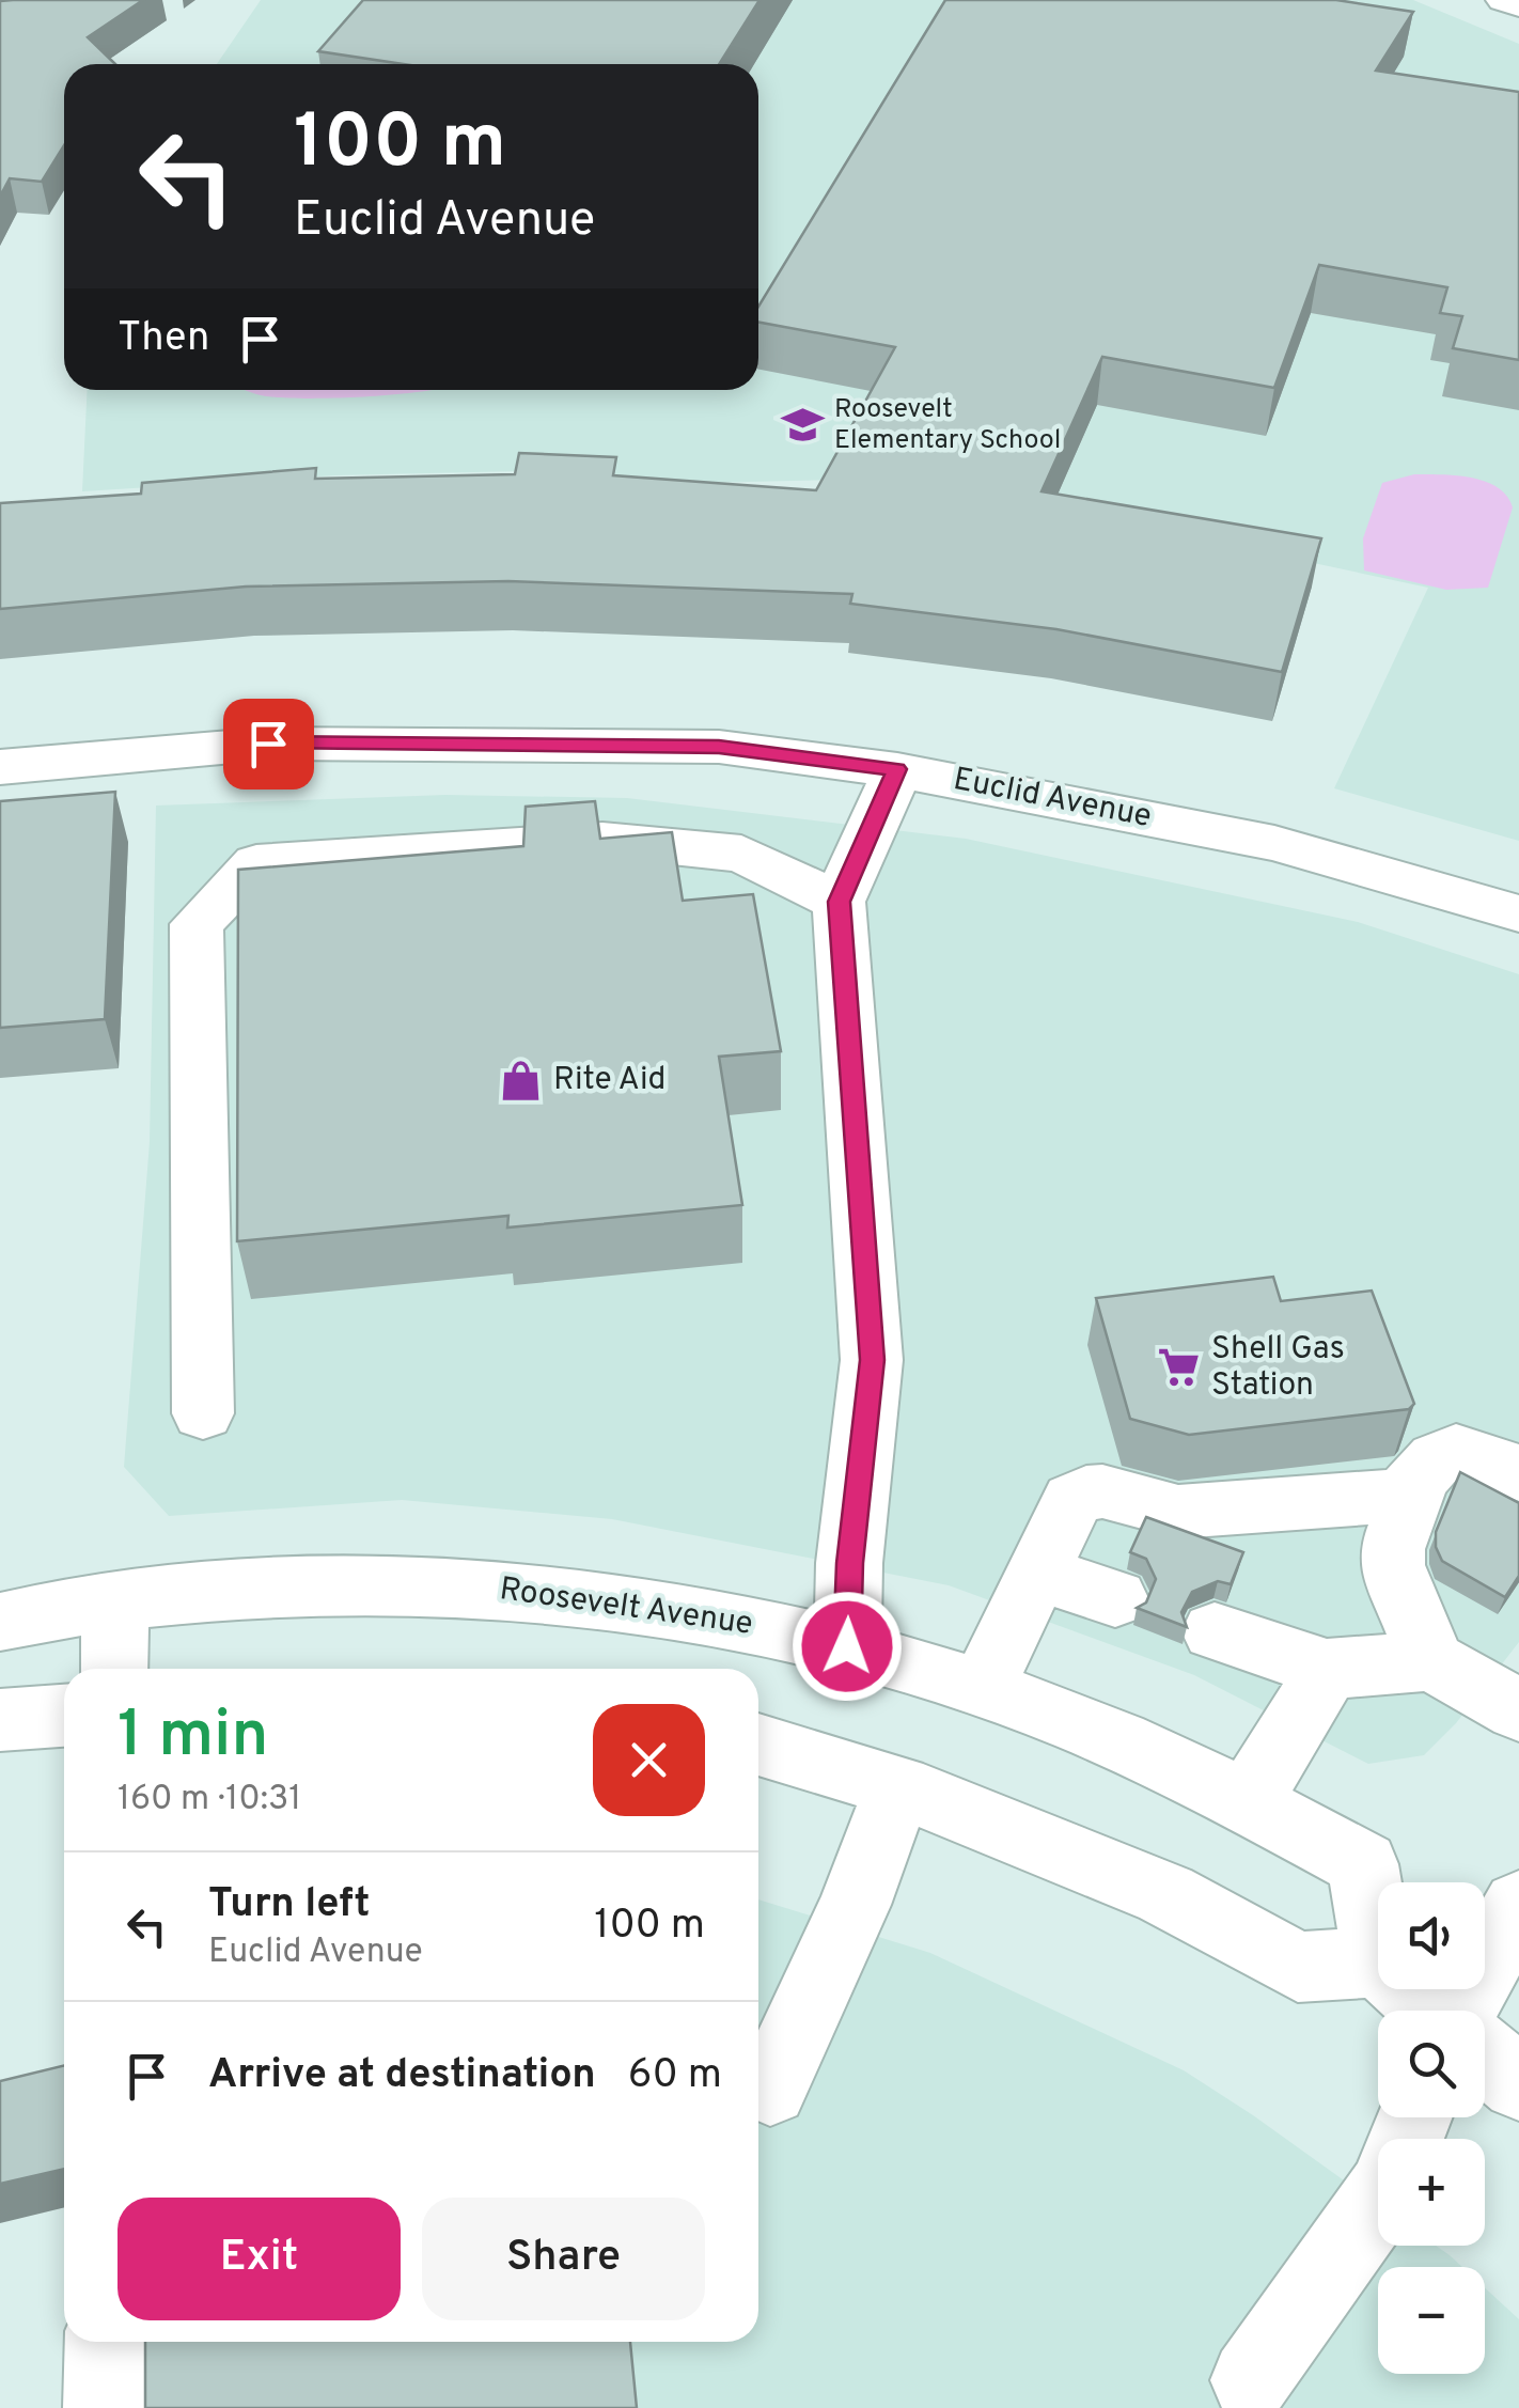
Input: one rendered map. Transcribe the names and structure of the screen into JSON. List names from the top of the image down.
{
  "streets": {
    "street": ["Euclid Avenue", "Roosevelt Avenue"]
  },
  "places": {
    "school or university": ["Roosevelt Elementary School"],
    "shop": ["Rite Aid"],
    "supermarket": ["Shell Gas Station"]
  },
  "page": {
    "turn": ["100 m", "Euclid Avenue"],
    "then": "Then",
    "heading": ["1 min", "160 m · 10:31"],
    "list": [
      {
        "name": "Turn left",
        "note": "Euclid Avenue",
        "value": "100 m"
      },
      {
        "name": "Arrive at destination",
        "value": "60 m"
      }
    ],
    "map_buttons": ["+", "−"],
    "buttons": ["Exit", "Share"]
  }
}
